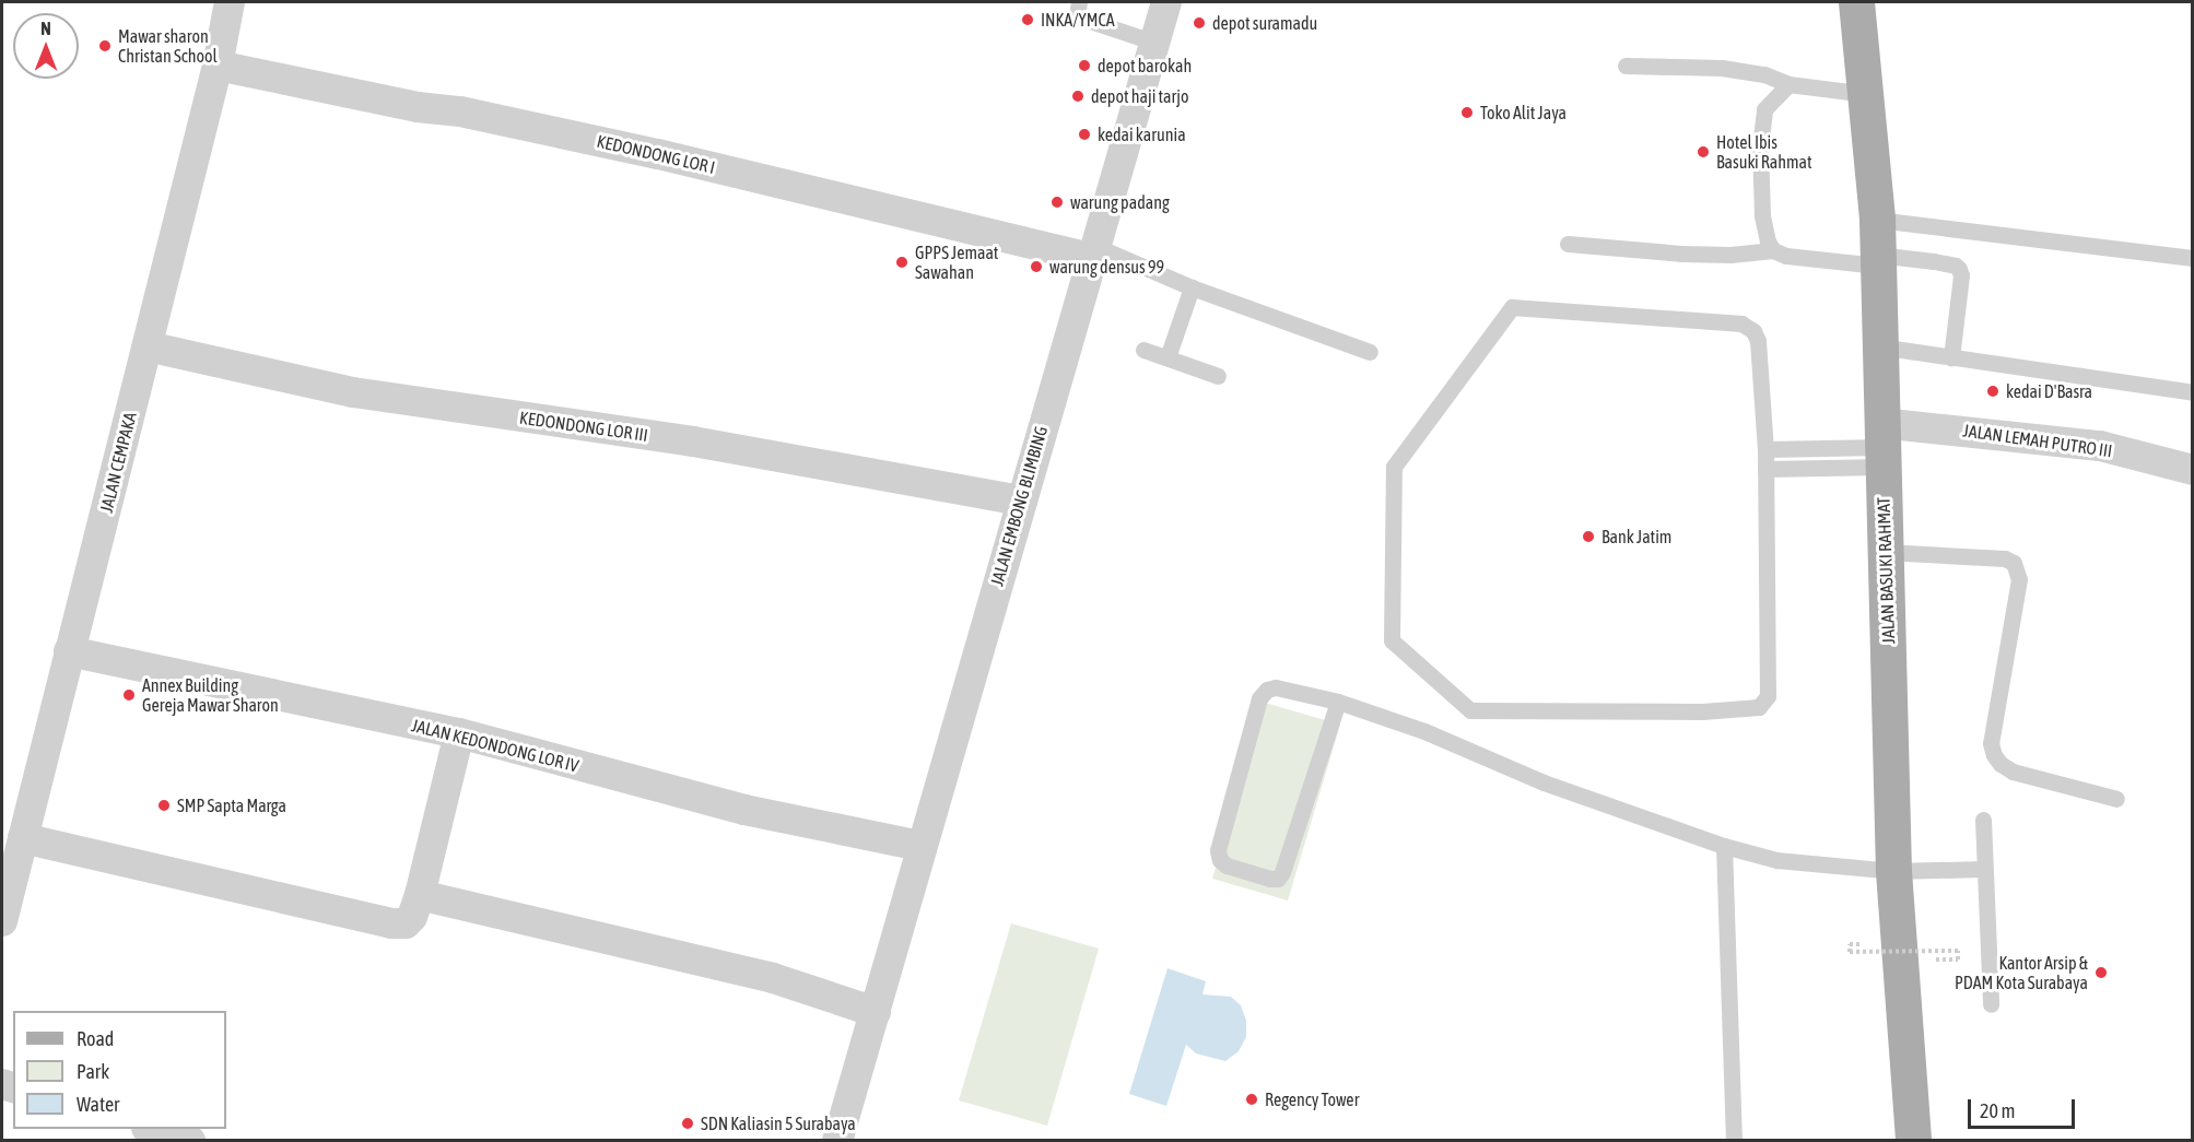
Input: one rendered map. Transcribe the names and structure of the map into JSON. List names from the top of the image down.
{
  "streets": {
    "main road": ["JALAN BASUKI RAHMAT"],
    "street": [
      "KEDONDONG LOR I",
      "KEDONDONG LOR III",
      "JALAN LEMAH PUTRO III",
      "JALAN CEMPAKA",
      "JALAN EMBONG BLIMBING",
      "JALAN KEDONDONG LOR IV"
    ]
  },
  "crossings": [
    ["KEDONDONG LOR I", "JALAN CEMPAKA"],
    ["KEDONDONG LOR I", "JALAN EMBONG BLIMBING"],
    ["KEDONDONG LOR III", "JALAN CEMPAKA"],
    ["KEDONDONG LOR III", "JALAN EMBONG BLIMBING"],
    ["JALAN LEMAH PUTRO III", "JALAN BASUKI RAHMAT"],
    ["JALAN CEMPAKA", "JALAN KEDONDONG LOR IV"],
    ["JALAN EMBONG BLIMBING", "JALAN KEDONDONG LOR IV"]
  ],
  "places": [
    "INKA/YMCA",
    "depot suramadu",
    "Mawar sharon Christan School",
    "depot barokah",
    "depot haji tarjo",
    "Toko Alit Jaya",
    "kedai karunia",
    "Hotel Ibis Basuki Rahmat",
    "warung padang",
    "GPPS Jemaat Sawahan",
    "warung densus 99",
    "kedai D'Basra",
    "Bank Jatim",
    "Annex Building Gereja Mawar Sharon",
    "SMP Sapta Marga",
    "Kantor Arsip & PDAM Kota Surabaya",
    "Regency Tower",
    "SDN Kaliasin 5 Surabaya"
  ],
  "legend": ["Road", "Park", "Water"],
  "scale_bar": "20 m",
  "north": "top"
}
